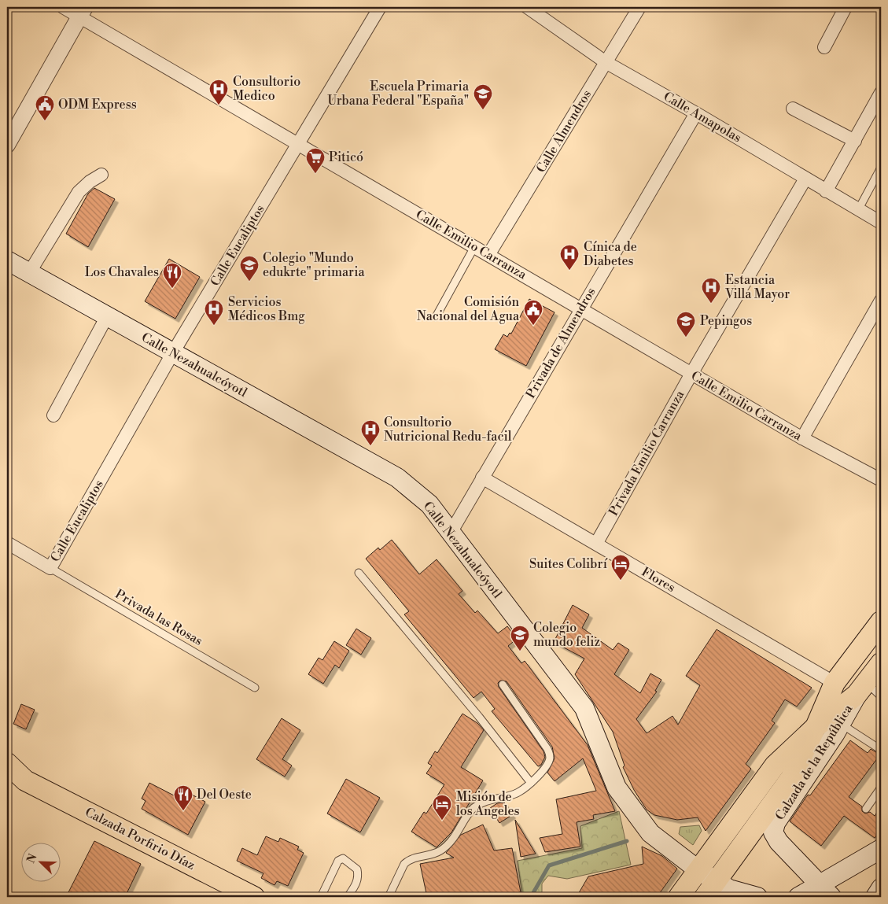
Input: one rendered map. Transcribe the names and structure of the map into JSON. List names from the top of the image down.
{
  "streets": {
    "main road": ["Calle Nezahualcóyotl", "Calzada de la República", "Calzada Porfirio Díaz"],
    "street": [
      "Calle Amapolas",
      "Calle Almendros",
      "Calle Emilio Carranza",
      "Calle Eucaliptos",
      "Privada de Almendros",
      "Privada Emilio Carranza",
      "Flores"
    ],
    "lane": ["Privada las Rosas"]
  },
  "crossings": [
    ["Calle Amapolas", "Calle Almendros"],
    ["Calle Amapolas", "Privada de Almendros"],
    ["Calle Amapolas", "Privada Emilio Carranza"],
    ["Calle Almendros", "Calle Emilio Carranza"],
    ["Calle Emilio Carranza", "Calle Eucaliptos"],
    ["Calle Emilio Carranza", "Privada de Almendros"],
    ["Calle Emilio Carranza", "Privada Emilio Carranza"],
    ["Calle Eucaliptos", "Calle Nezahualcóyotl"],
    ["Calle Eucaliptos", "Privada las Rosas"],
    ["Privada de Almendros", "Calle Nezahualcóyotl"],
    ["Privada de Almendros", "Flores"],
    ["Privada Emilio Carranza", "Flores"]
  ],
  "places": {
    "hospital": [
      "Consultorio Medico",
      "Cínica de Diabetes",
      "Estancia Villa Mayor",
      "Servicios Médicos Bmg",
      "Consultorio Nutricional Redu-facil"
    ],
    "school or university": [
      "Escuela Primaria Urbana Federal \"España\"",
      "Colegio \"Mundo edukrte\" primaria",
      "Pepingos",
      "Colegio mundo feliz"
    ],
    "public building": ["ODM Express", "Comisión Nacional del Agua"],
    "supermarket": ["Piticó"],
    "restaurant": ["Los Chavales", "Del Oeste"],
    "hotel": ["Suites Colibrí", "Misión de los Angeles"]
  },
  "north": "top left"
}
